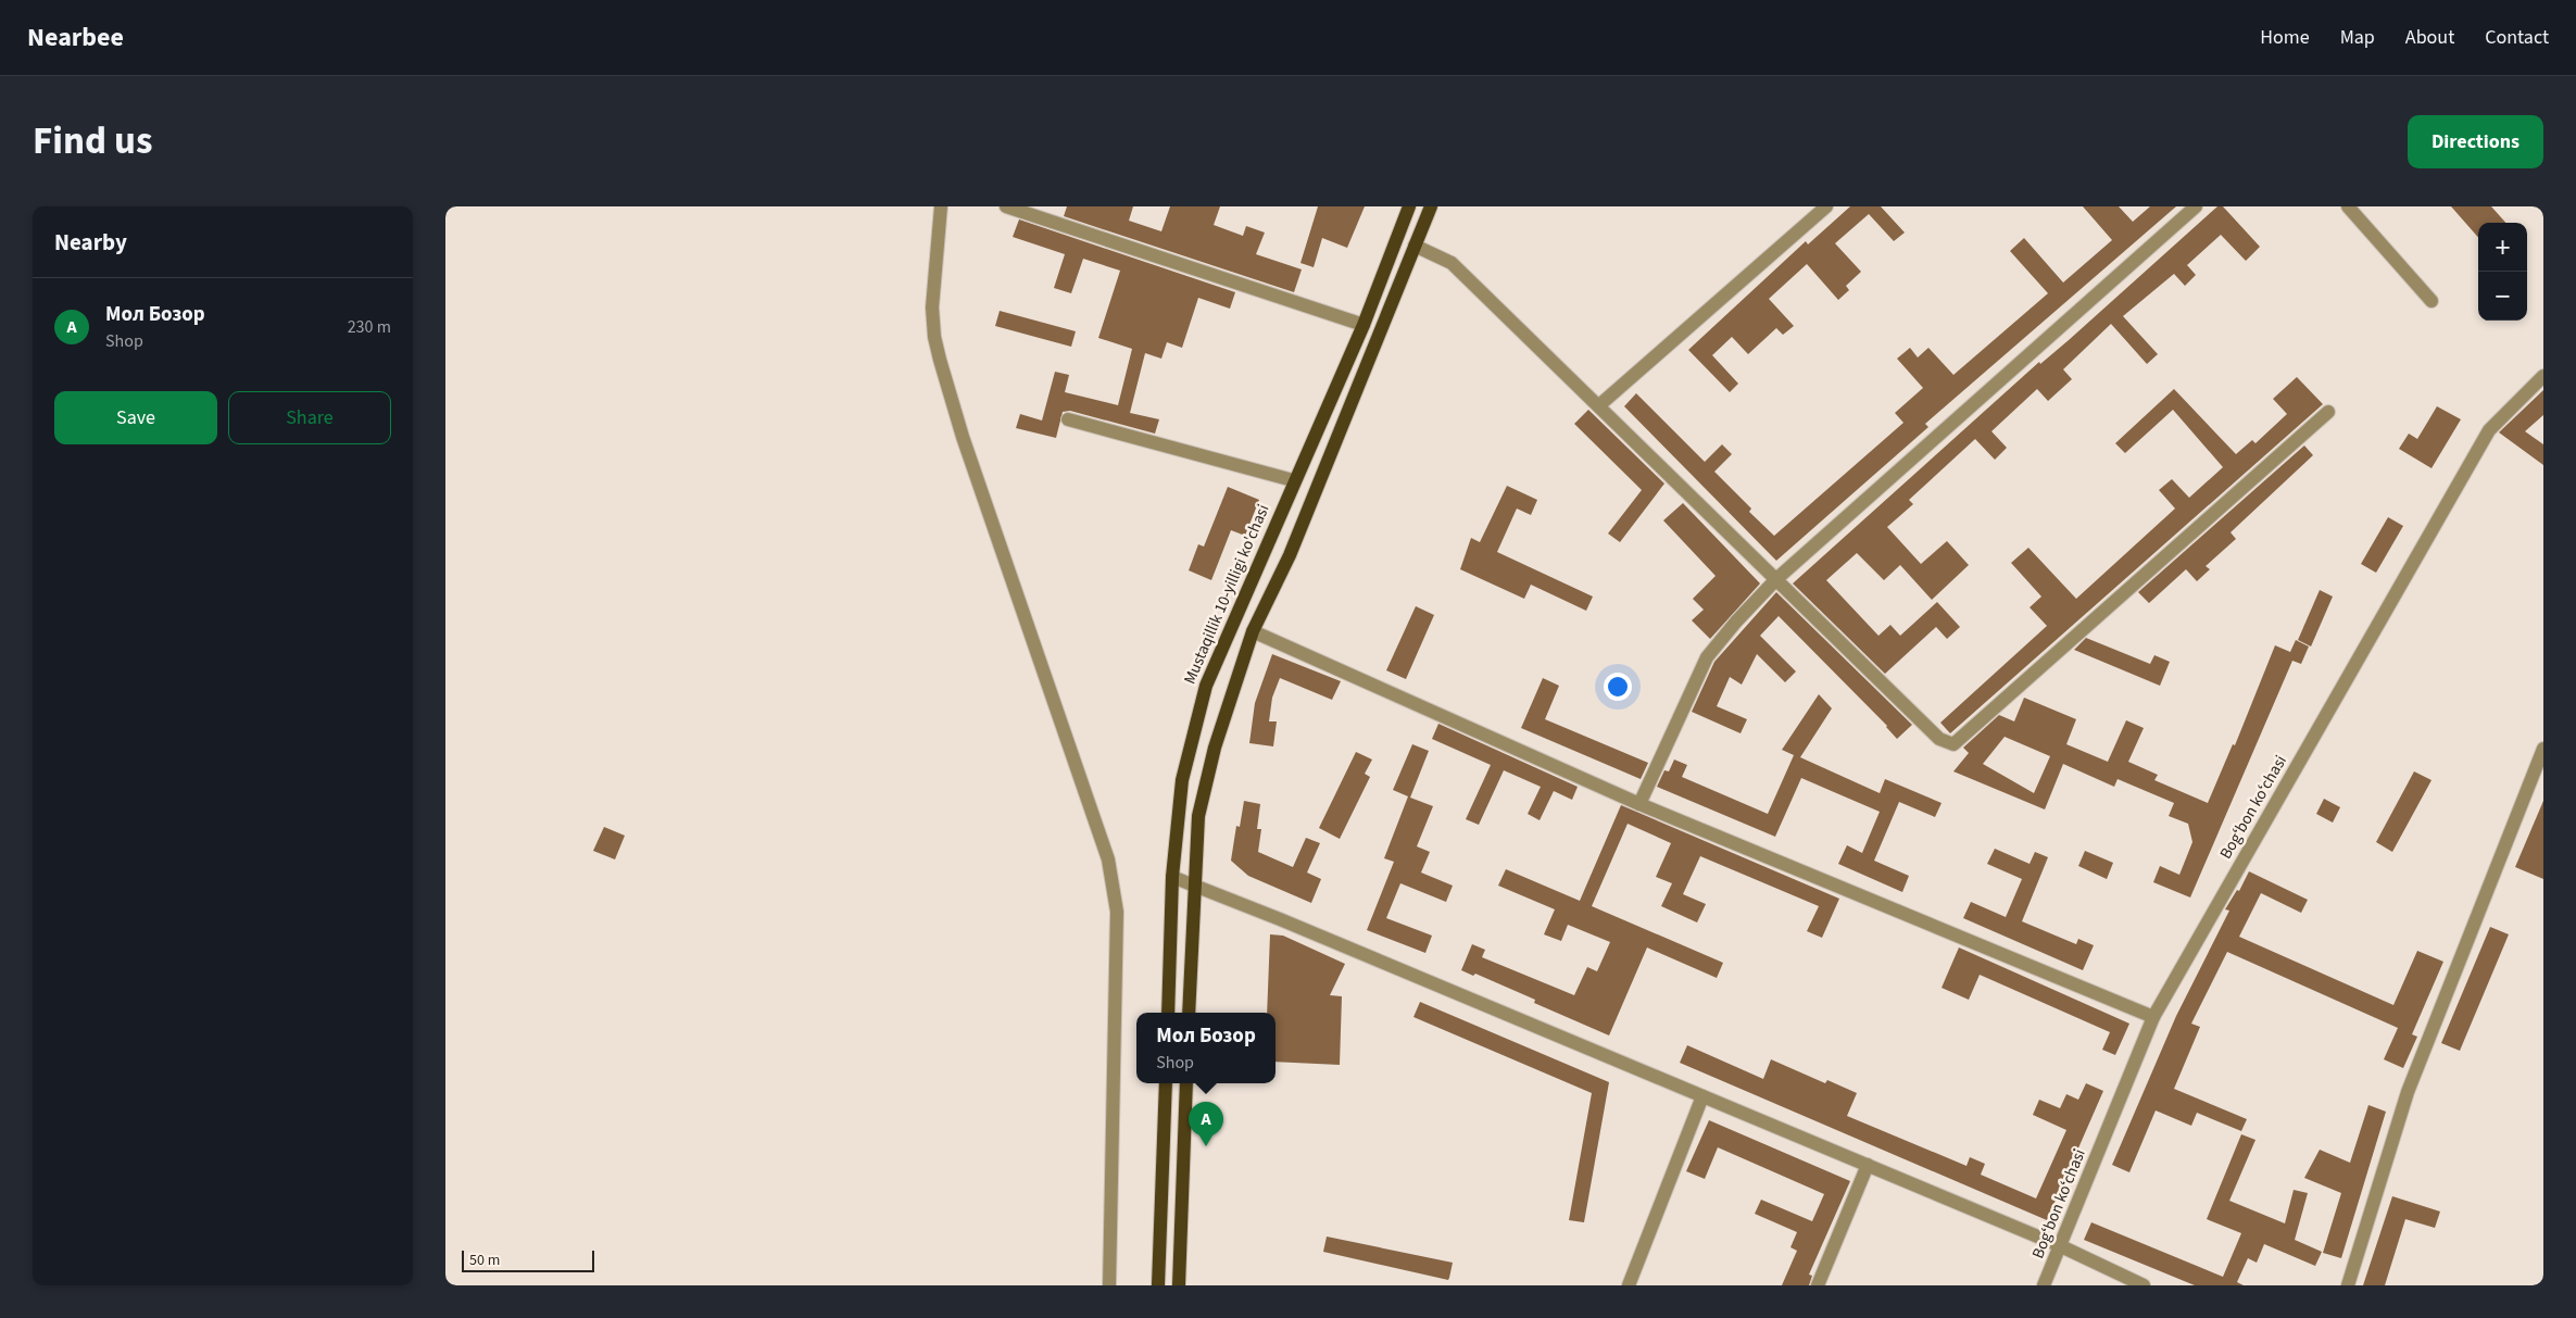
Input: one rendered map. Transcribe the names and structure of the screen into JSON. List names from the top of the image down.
{
  "streets": {
    "main road": ["Mustaqillik 10-yilligi ko'chasi"],
    "street": ["Bogʻbon koʻchasi"]
  },
  "scale_bar": "50 m",
  "page": {
    "header": "Nearbee",
    "nav": [
      "Home",
      "Map",
      "About",
      "Contact"
    ],
    "title": "Find us",
    "buttons": [
      "Directions",
      ["Save", "Share"]
    ],
    "heading": "Nearby",
    "map_buttons": ["+", "−"],
    "list": [
      {
        "mark": "A",
        "name": "Мол Бозор",
        "note": "Shop",
        "value": "230 m"
      }
    ],
    "popup": ["Мол Бозор", "Shop"],
    "pins": "A",
    "scale": "50 m"
  }
}
